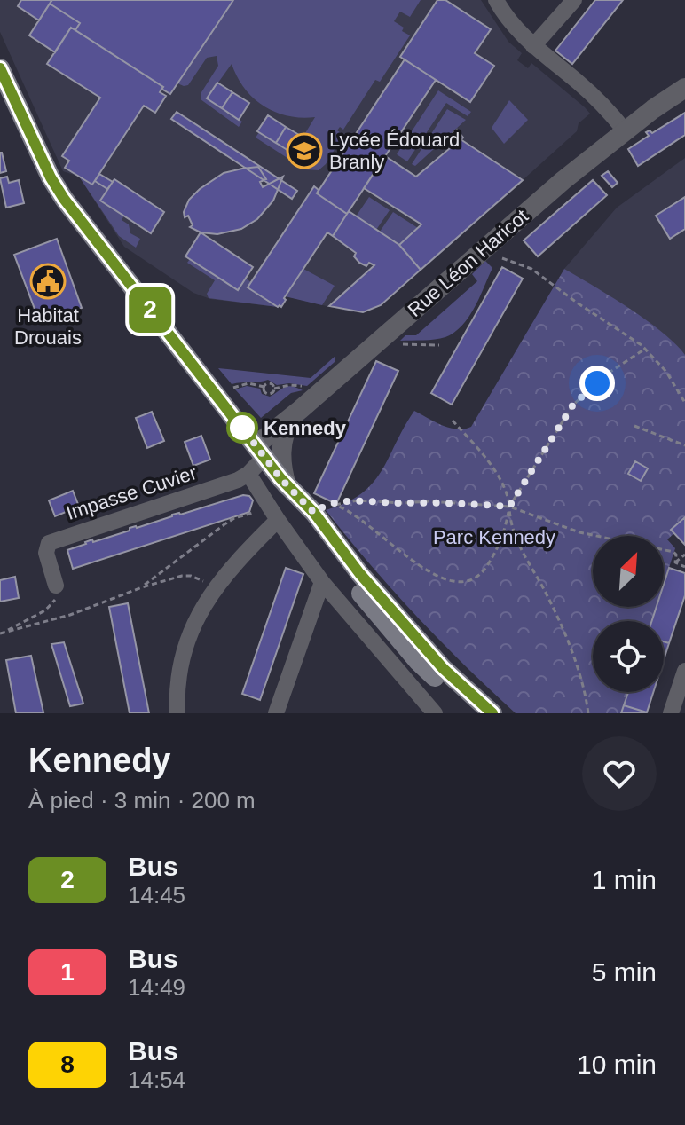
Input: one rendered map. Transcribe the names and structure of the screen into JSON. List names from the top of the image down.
{
  "streets": {
    "street": ["Rue Léon Haricot", "Impasse Cuvier"]
  },
  "crossings": [
    ["Rue Léon Haricot", "Impasse Cuvier"]
  ],
  "parks": ["Parc Kennedy"],
  "places": {
    "school or university": ["Lycée Édouard Branly"],
    "public building": ["Habitat Drouais"],
    "other": ["Kennedy"]
  },
  "lines": ["bus line 2"],
  "north": "top right",
  "page": {
    "on_map": "2",
    "heading": ["Kennedy", "À pied · 3 min · 200 m"],
    "list": [
      {
        "mark": "2",
        "name": "Bus",
        "note": "14:45",
        "value": "1 min"
      },
      {
        "mark": "1",
        "name": "Bus",
        "note": "14:49",
        "value": "5 min"
      },
      {
        "mark": "8",
        "name": "Bus",
        "note": "14:54",
        "value": "10 min"
      }
    ]
  }
}
